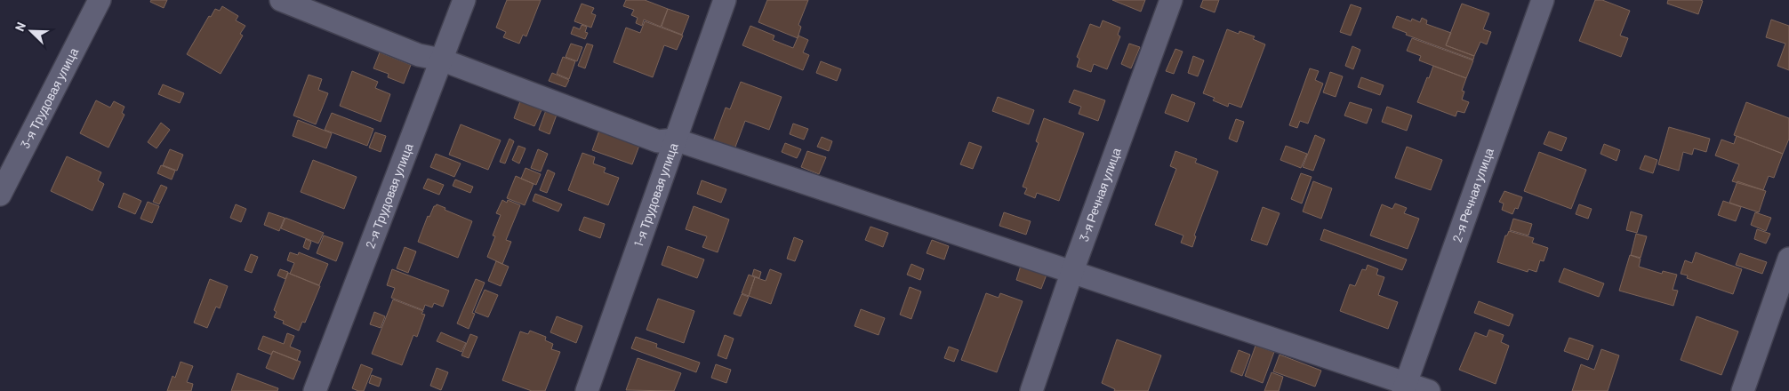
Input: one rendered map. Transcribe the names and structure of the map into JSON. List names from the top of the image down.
{
  "streets": {
    "street": [
      "3-я Трудовая улица",
      "3-я Речная улица",
      "2-я Трудовая улица",
      "1-я Трудовая улица",
      "2-я Речная улица"
    ]
  },
  "north": "top left"
}
